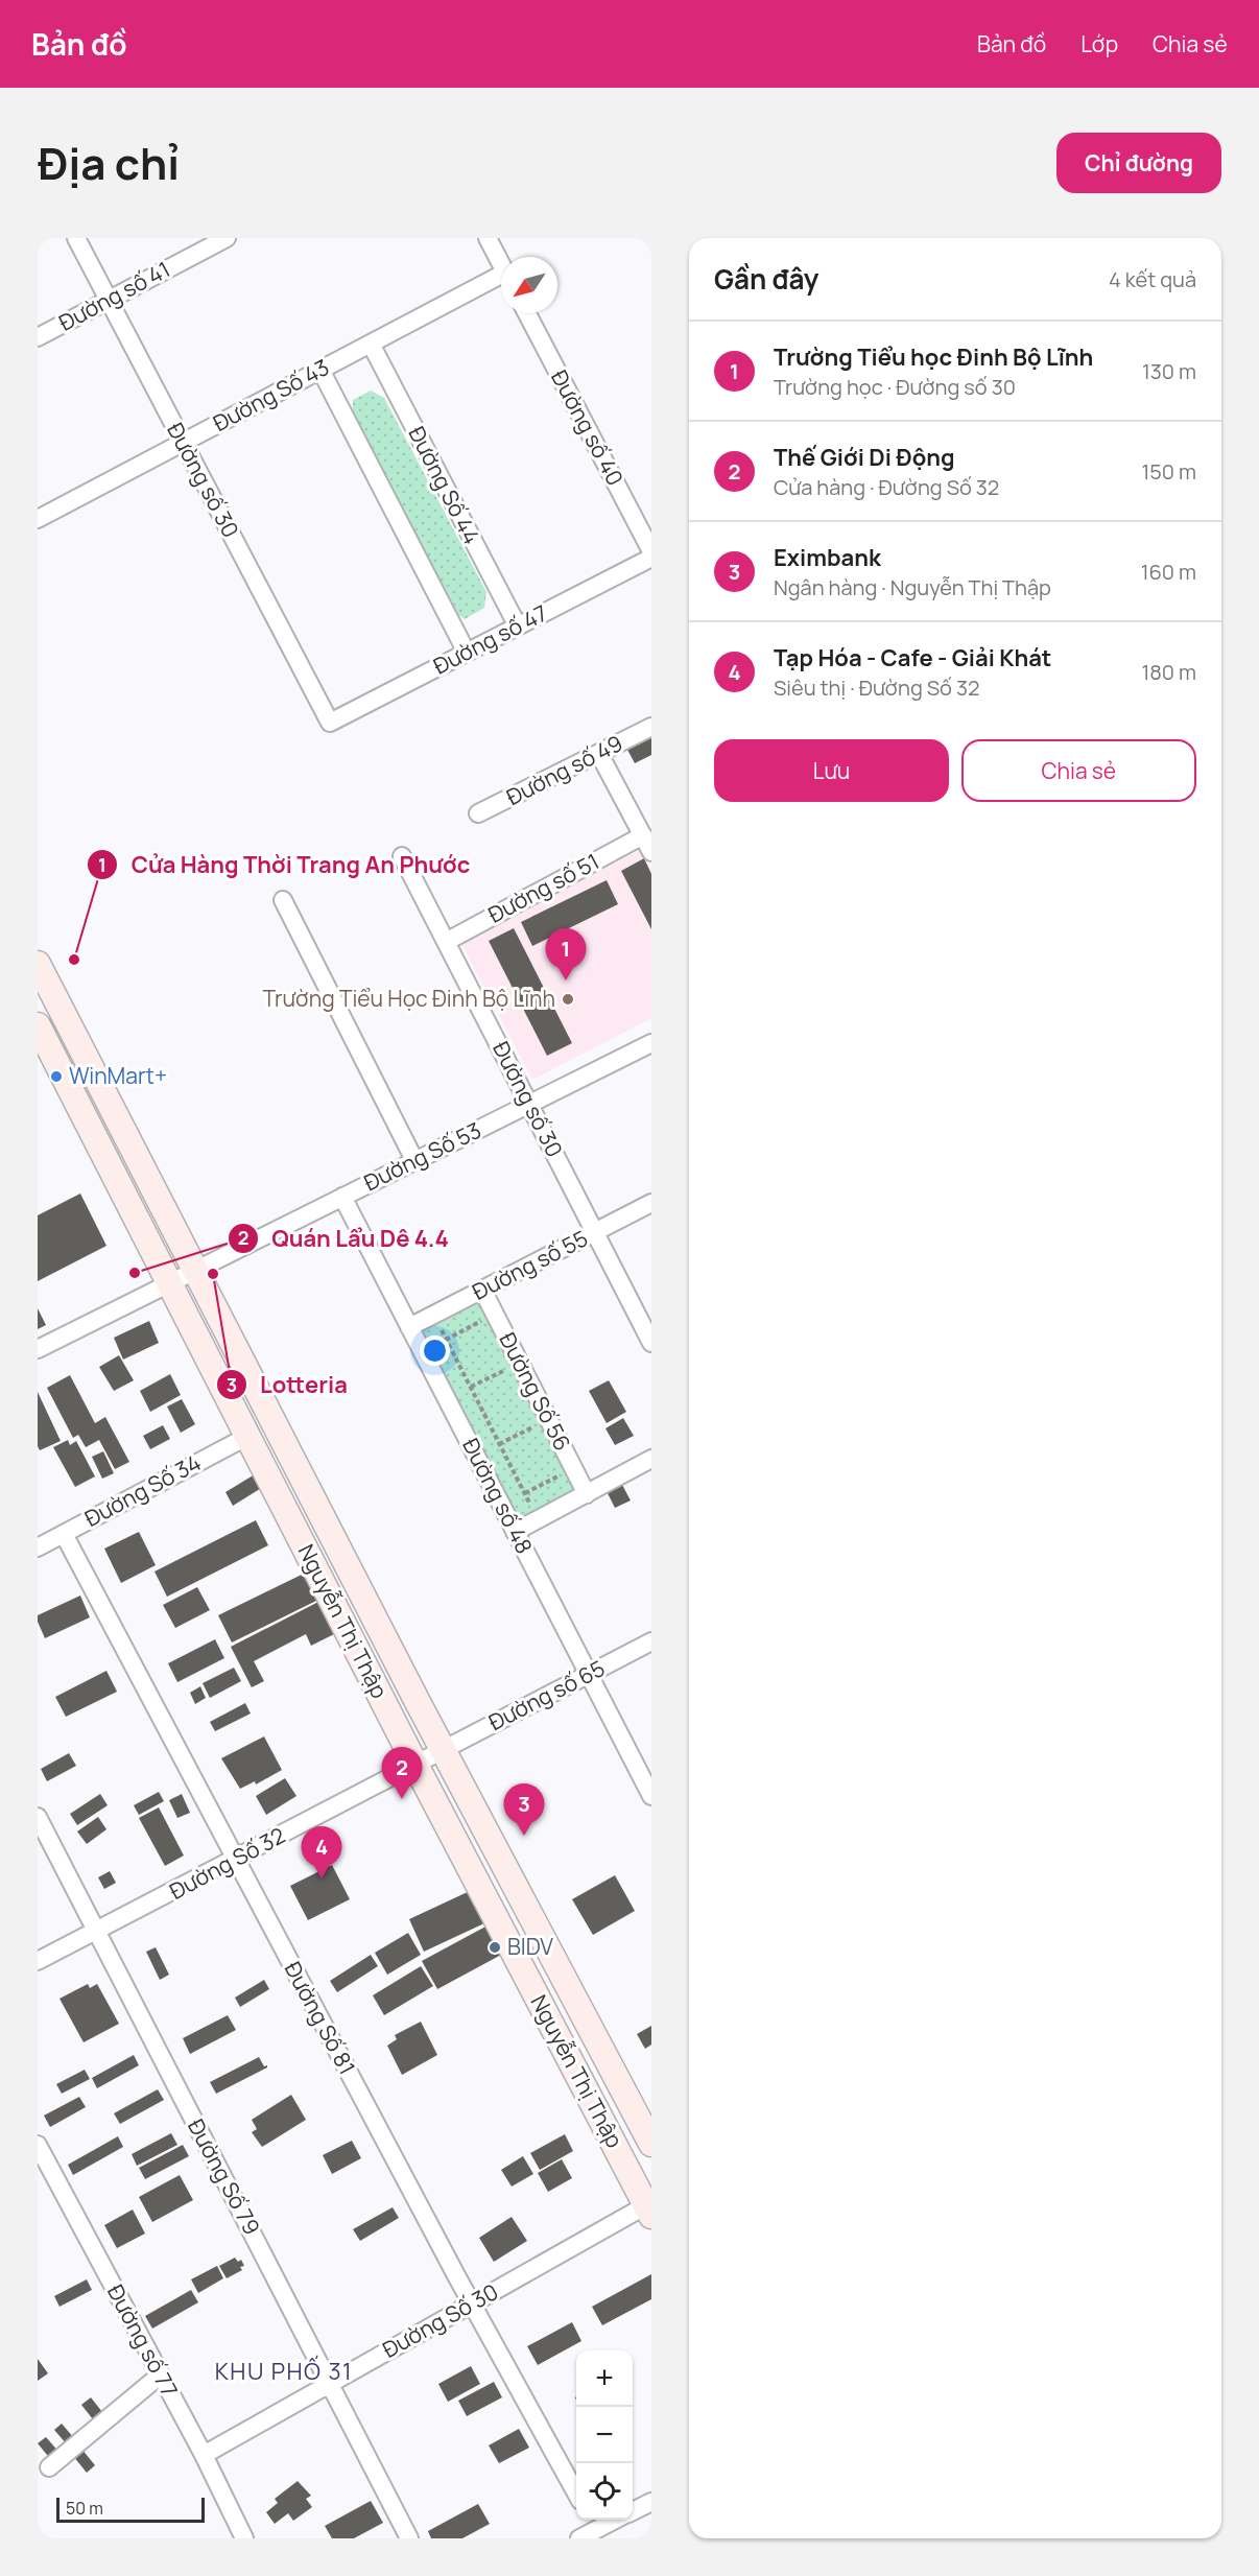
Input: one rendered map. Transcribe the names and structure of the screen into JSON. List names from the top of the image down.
{
  "streets": {
    "main road": ["Nguyễn Thị Thập"],
    "street": [
      "Đường số 41",
      "Đường Số 43",
      "Đường số 40",
      "Đường số 30",
      "Đường Số 44",
      "Đường số 47",
      "Đường số 49",
      "Đường số 51",
      "Đường Số 53",
      "Đường số 55",
      "Đường Số 56",
      "Đường Số 34",
      "Đường số 48",
      "Đường số 65",
      "Đường Số 32",
      "Đường Số 81",
      "Đường Số 79",
      "Đường Số 30",
      "Đường số 77"
    ]
  },
  "crossings": [
    ["Đường số 41", "Đường số 30"],
    ["Đường Số 43", "Đường số 30"],
    ["Đường Số 43", "Đường Số 44"],
    ["Đường số 30", "Đường số 47"],
    ["Đường số 30", "Đường số 51"],
    ["Đường số 30", "Đường Số 53"],
    ["Đường số 30", "Đường số 55"],
    ["Đường Số 44", "Đường số 47"],
    ["Đường Số 53", "Đường số 48"],
    ["Đường Số 53", "Nguyễn Thị Thập"],
    ["Đường số 55", "Đường Số 56"],
    ["Đường số 55", "Đường số 48"],
    ["Đường Số 34", "Nguyễn Thị Thập"],
    ["Đường Số 34", "Đường Số 81"],
    ["Đường số 48", "Đường số 65"],
    ["Nguyễn Thị Thập", "Đường số 65"],
    ["Nguyễn Thị Thập", "Đường Số 32"],
    ["Nguyễn Thị Thập", "Đường Số 30"],
    ["Đường số 65", "Đường Số 32"],
    ["Đường Số 32", "Đường Số 81"],
    ["Đường Số 32", "Đường Số 79"],
    ["Đường Số 81", "Đường Số 30"],
    ["Đường Số 79", "Đường Số 30"],
    ["Đường Số 30", "Đường số 77"]
  ],
  "districts": ["KHU PHỐ 31"],
  "places": [
    "Cửa Hàng Thời Trang An Phước",
    "Trường Tiểu Học Đinh Bộ Lĩnh",
    "WinMart+",
    "Quán Lẩu Dê 4.4",
    "Lotteria",
    "BIDV"
  ],
  "scale_bar": "50 m",
  "north": "bottom left",
  "page": {
    "header": "Bản đồ",
    "nav": ["Bản đồ", "Lớp", "Chia sẻ"],
    "title": "Địa chỉ",
    "buttons": [
      "Chỉ đường",
      ["Lưu", "Chia sẻ"]
    ],
    "heading": ["Gần đây", "4 kết quả"],
    "list": [
      {
        "mark": "1",
        "name": "Trường Tiểu học Đinh Bộ Lĩnh",
        "note": "Trường học · Đường số 30",
        "value": "130 m"
      },
      {
        "mark": "2",
        "name": "Thế Giới Di Động",
        "note": "Cửa hàng · Đường Số 32",
        "value": "150 m"
      },
      {
        "mark": "3",
        "name": "Eximbank",
        "note": "Ngân hàng · Nguyễn Thị Thập",
        "value": "160 m"
      },
      {
        "mark": "4",
        "name": "Tạp Hóa - Cafe - Giải Khát",
        "note": "Siêu thị · Đường Số 32",
        "value": "180 m"
      }
    ],
    "pins": [
      "1",
      "2",
      "3",
      "4"
    ],
    "map_buttons": ["+", "−"],
    "scale": "50 m"
  }
}
